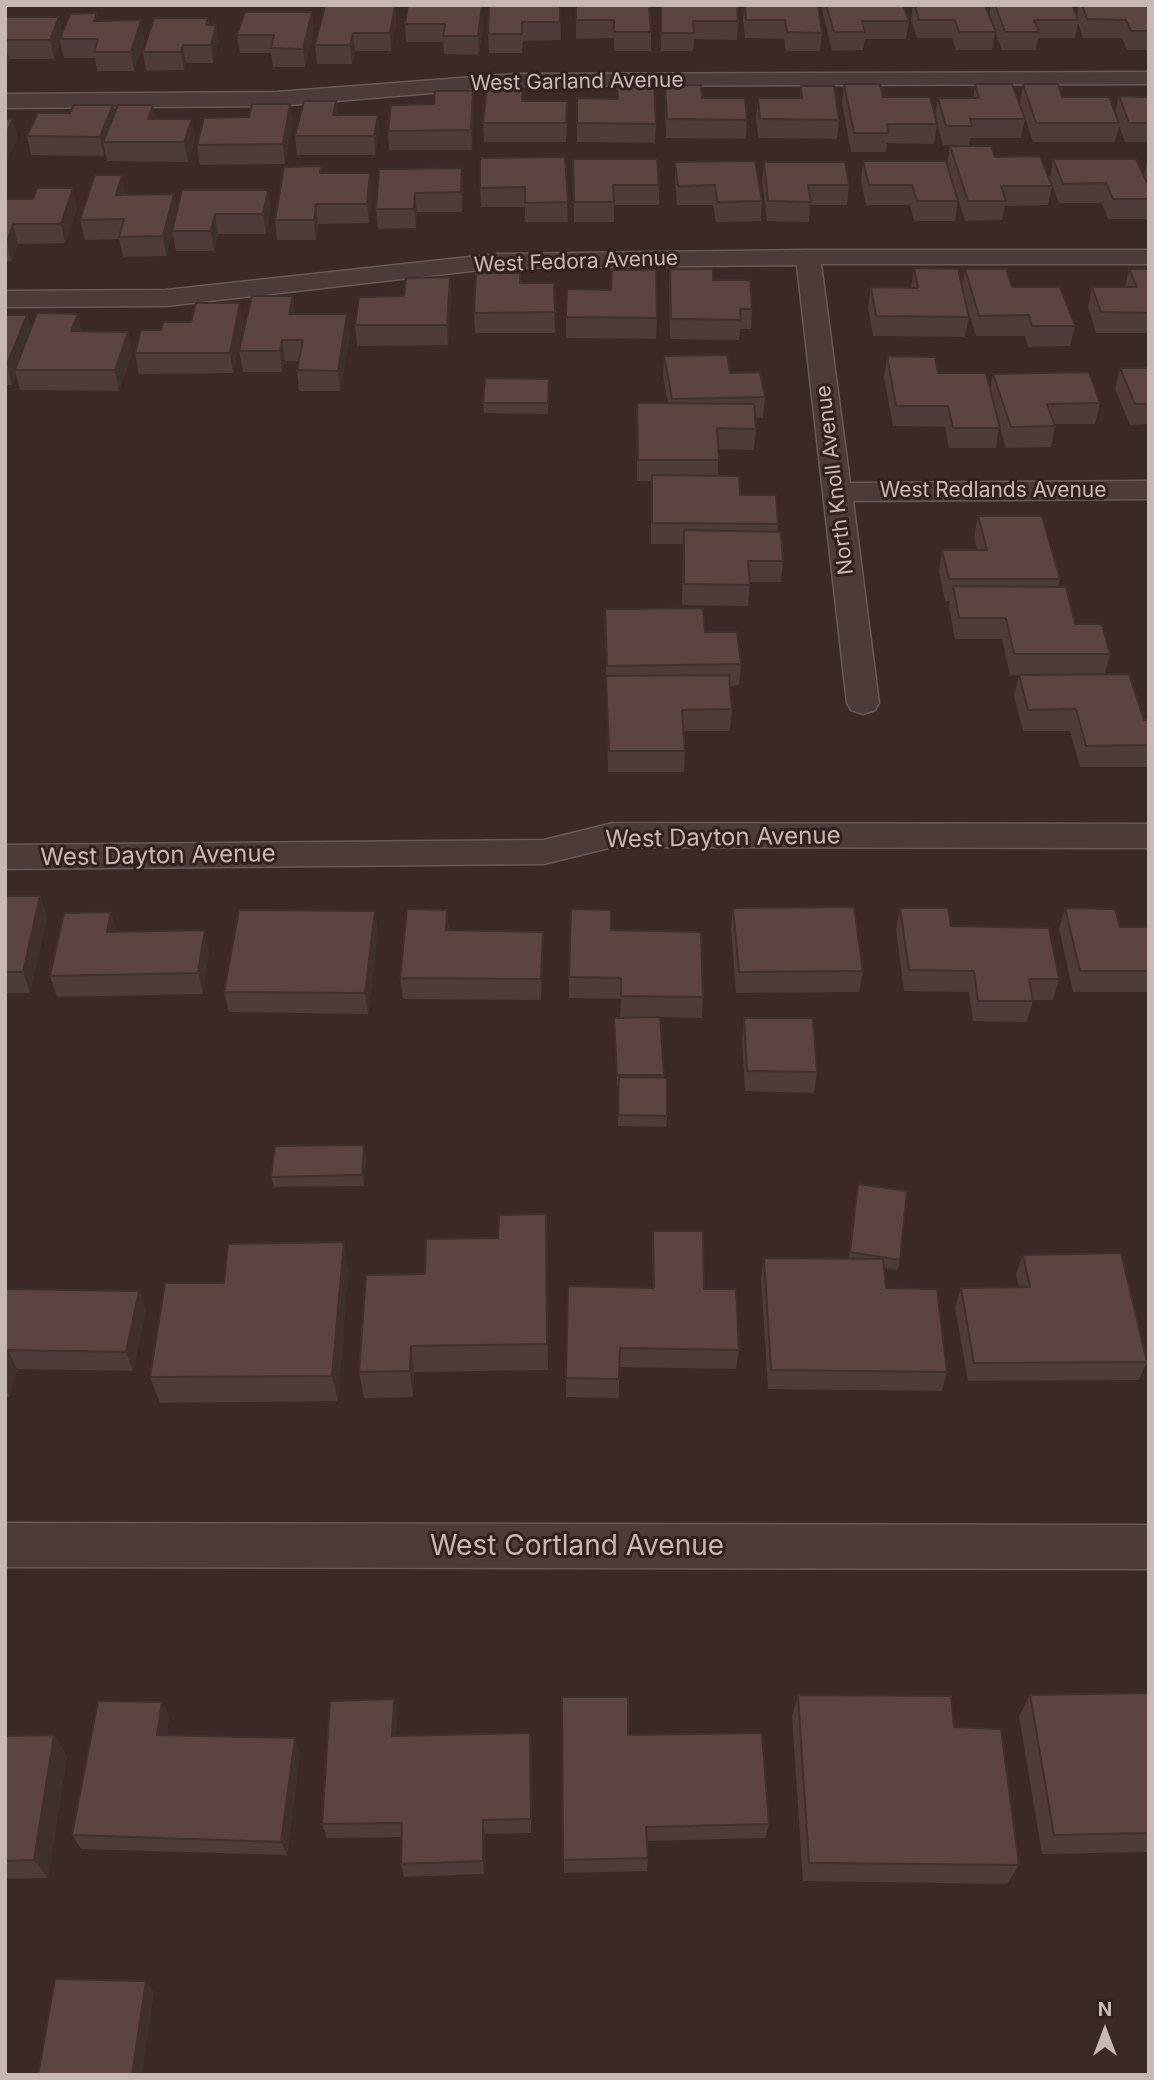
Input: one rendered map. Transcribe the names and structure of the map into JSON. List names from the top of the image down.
{
  "streets": {
    "street": [
      "West Garland Avenue",
      "West Fedora Avenue",
      "North Knoll Avenue",
      "West Redlands Avenue",
      "West Dayton Avenue",
      "West Cortland Avenue"
    ]
  },
  "crossings": [
    ["West Fedora Avenue", "North Knoll Avenue"],
    ["North Knoll Avenue", "West Redlands Avenue"]
  ],
  "north": "top"
}
